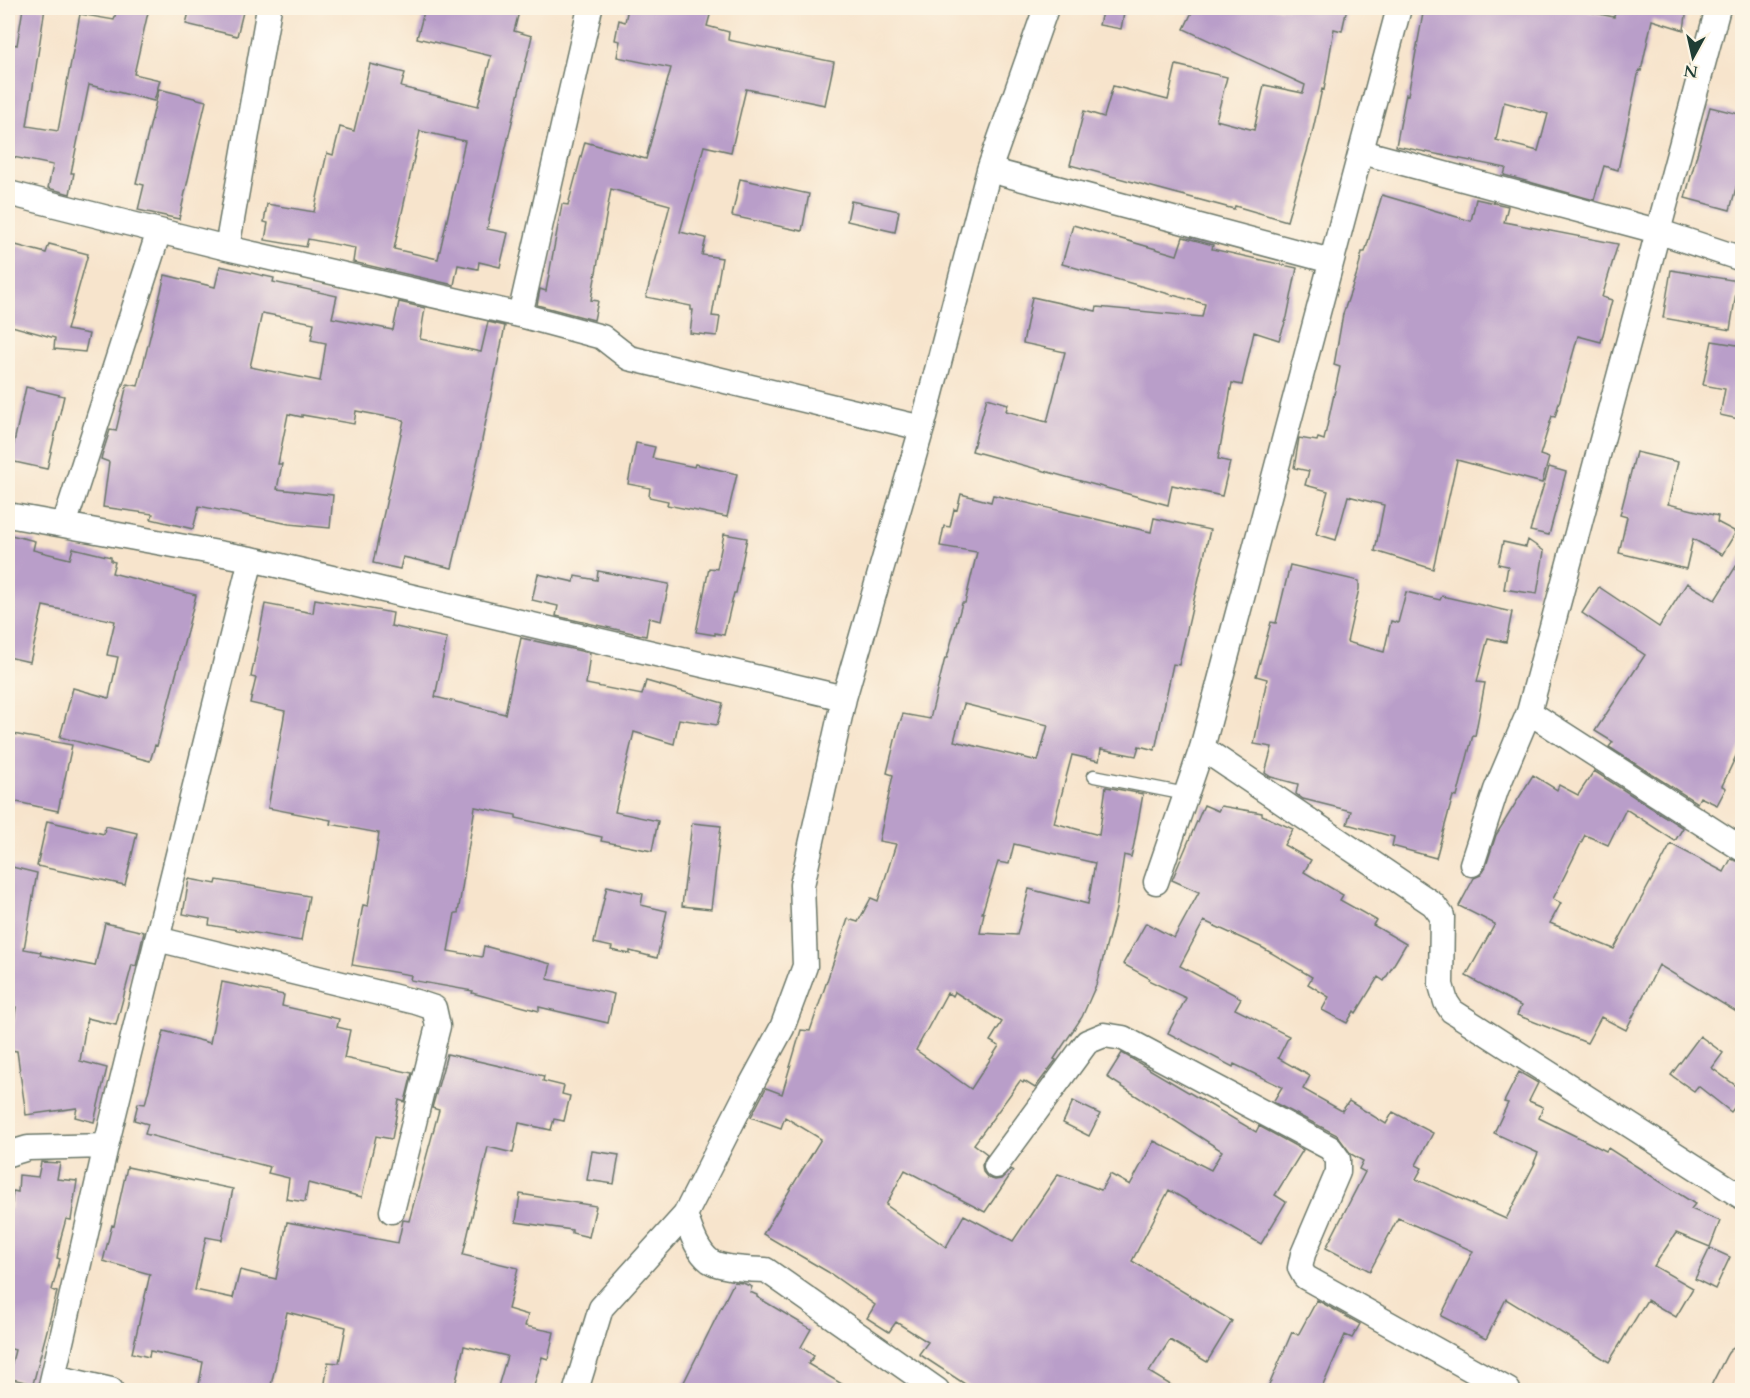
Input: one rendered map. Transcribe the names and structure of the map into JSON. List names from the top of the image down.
{
  "north": "bottom"
}
